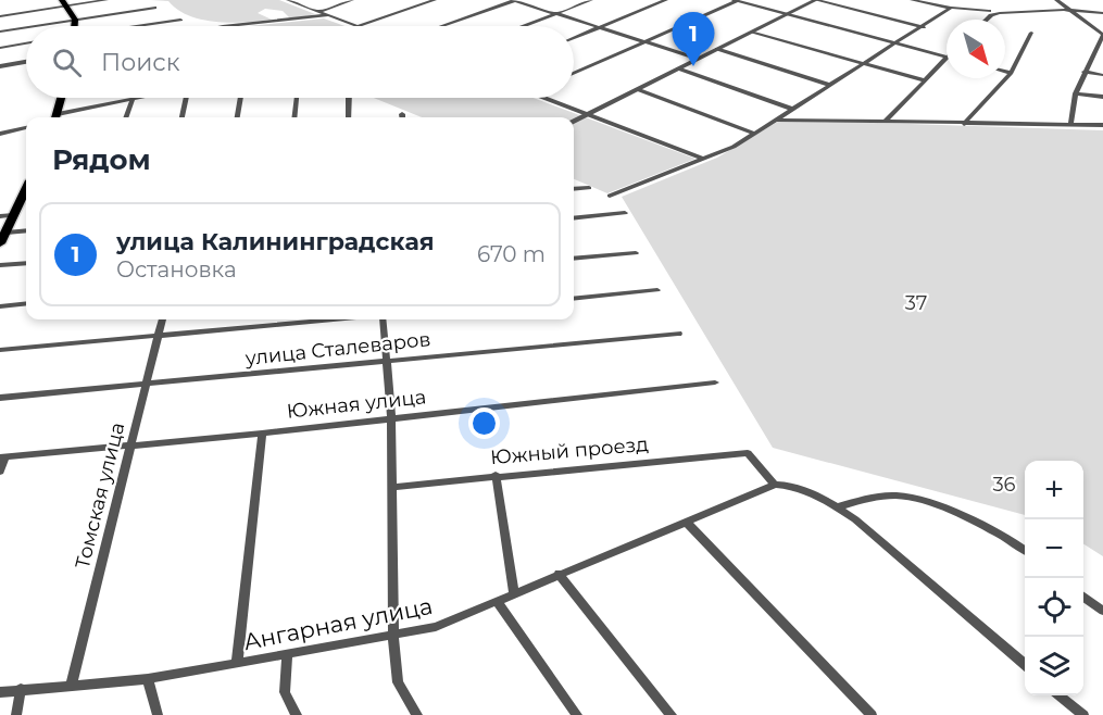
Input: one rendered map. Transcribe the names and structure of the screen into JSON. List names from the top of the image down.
{
  "streets": {
    "street": [
      "улица Сталеваров",
      "Южная улица",
      "Южный проезд",
      "Томская улица",
      "Ангарная улица"
    ]
  },
  "crossings": [
    ["улица Сталеваров", "Томская улица"],
    ["Южная улица", "Томская улица"],
    ["Южный проезд", "Ангарная улица"],
    ["Томская улица", "Ангарная улица"]
  ],
  "parks": ["37", "36"],
  "north": "bottom right",
  "page": {
    "pins": "1",
    "search": "Поиск",
    "heading": "Рядом",
    "list": [
      {
        "mark": "1",
        "name": "улица Калининградская",
        "note": "Остановка",
        "value": "670 m"
      }
    ],
    "map_buttons": ["+", "−"]
  }
}
